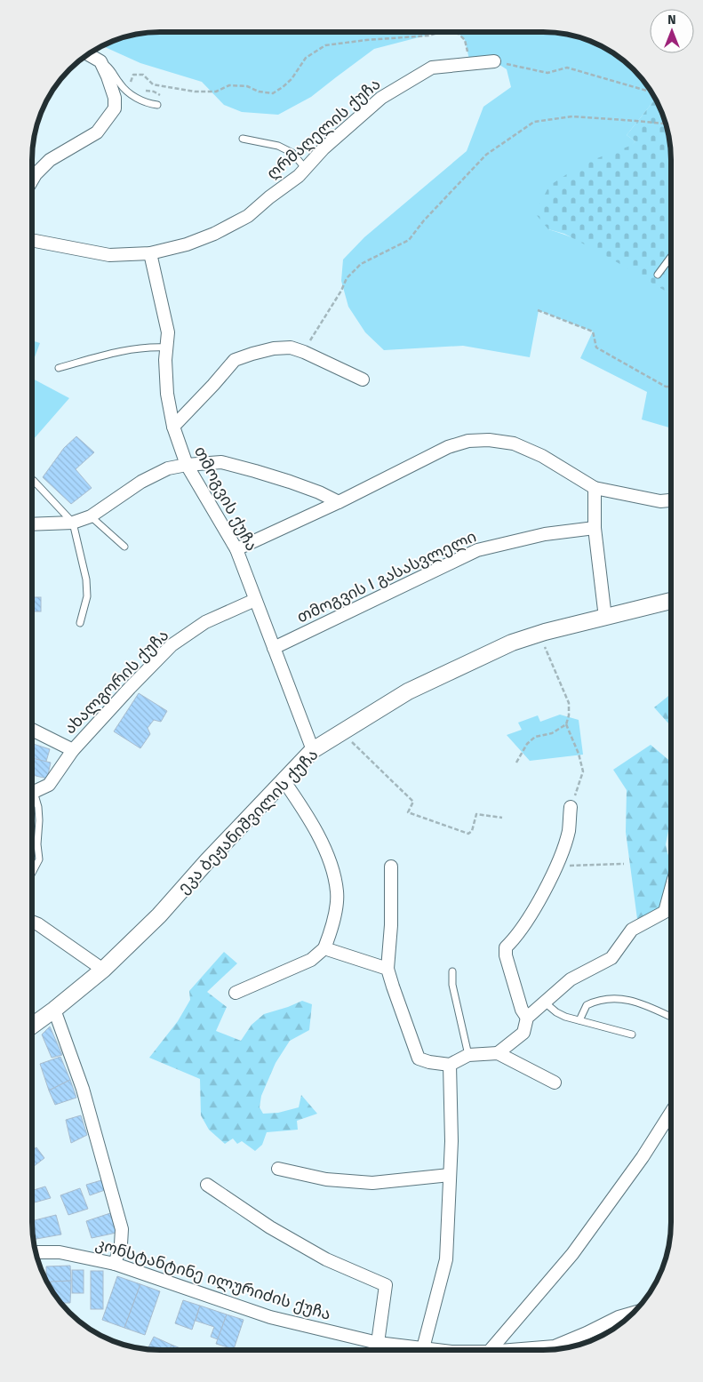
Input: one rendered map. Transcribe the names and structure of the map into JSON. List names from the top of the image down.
{
  "streets": {
    "street": [
      "ღრმაღელის ქუჩა",
      "თმოგვის ქუჩა",
      "თმოგვის I გასასვლელი",
      "ახალგორის ქუჩა",
      "ეკა ბეჟანიშვილის ქუჩა",
      "კონსტანტინე ილურიძის ქუჩა"
    ]
  },
  "crossings": [
    ["ღრმაღელის ქუჩა", "თმოგვის ქუჩა"],
    ["თმოგვის ქუჩა", "თმოგვის I გასასვლელი"],
    ["თმოგვის ქუჩა", "ახალგორის ქუჩა"],
    ["თმოგვის ქუჩა", "ეკა ბეჟანიშვილის ქუჩა"]
  ],
  "north": "top"
}
